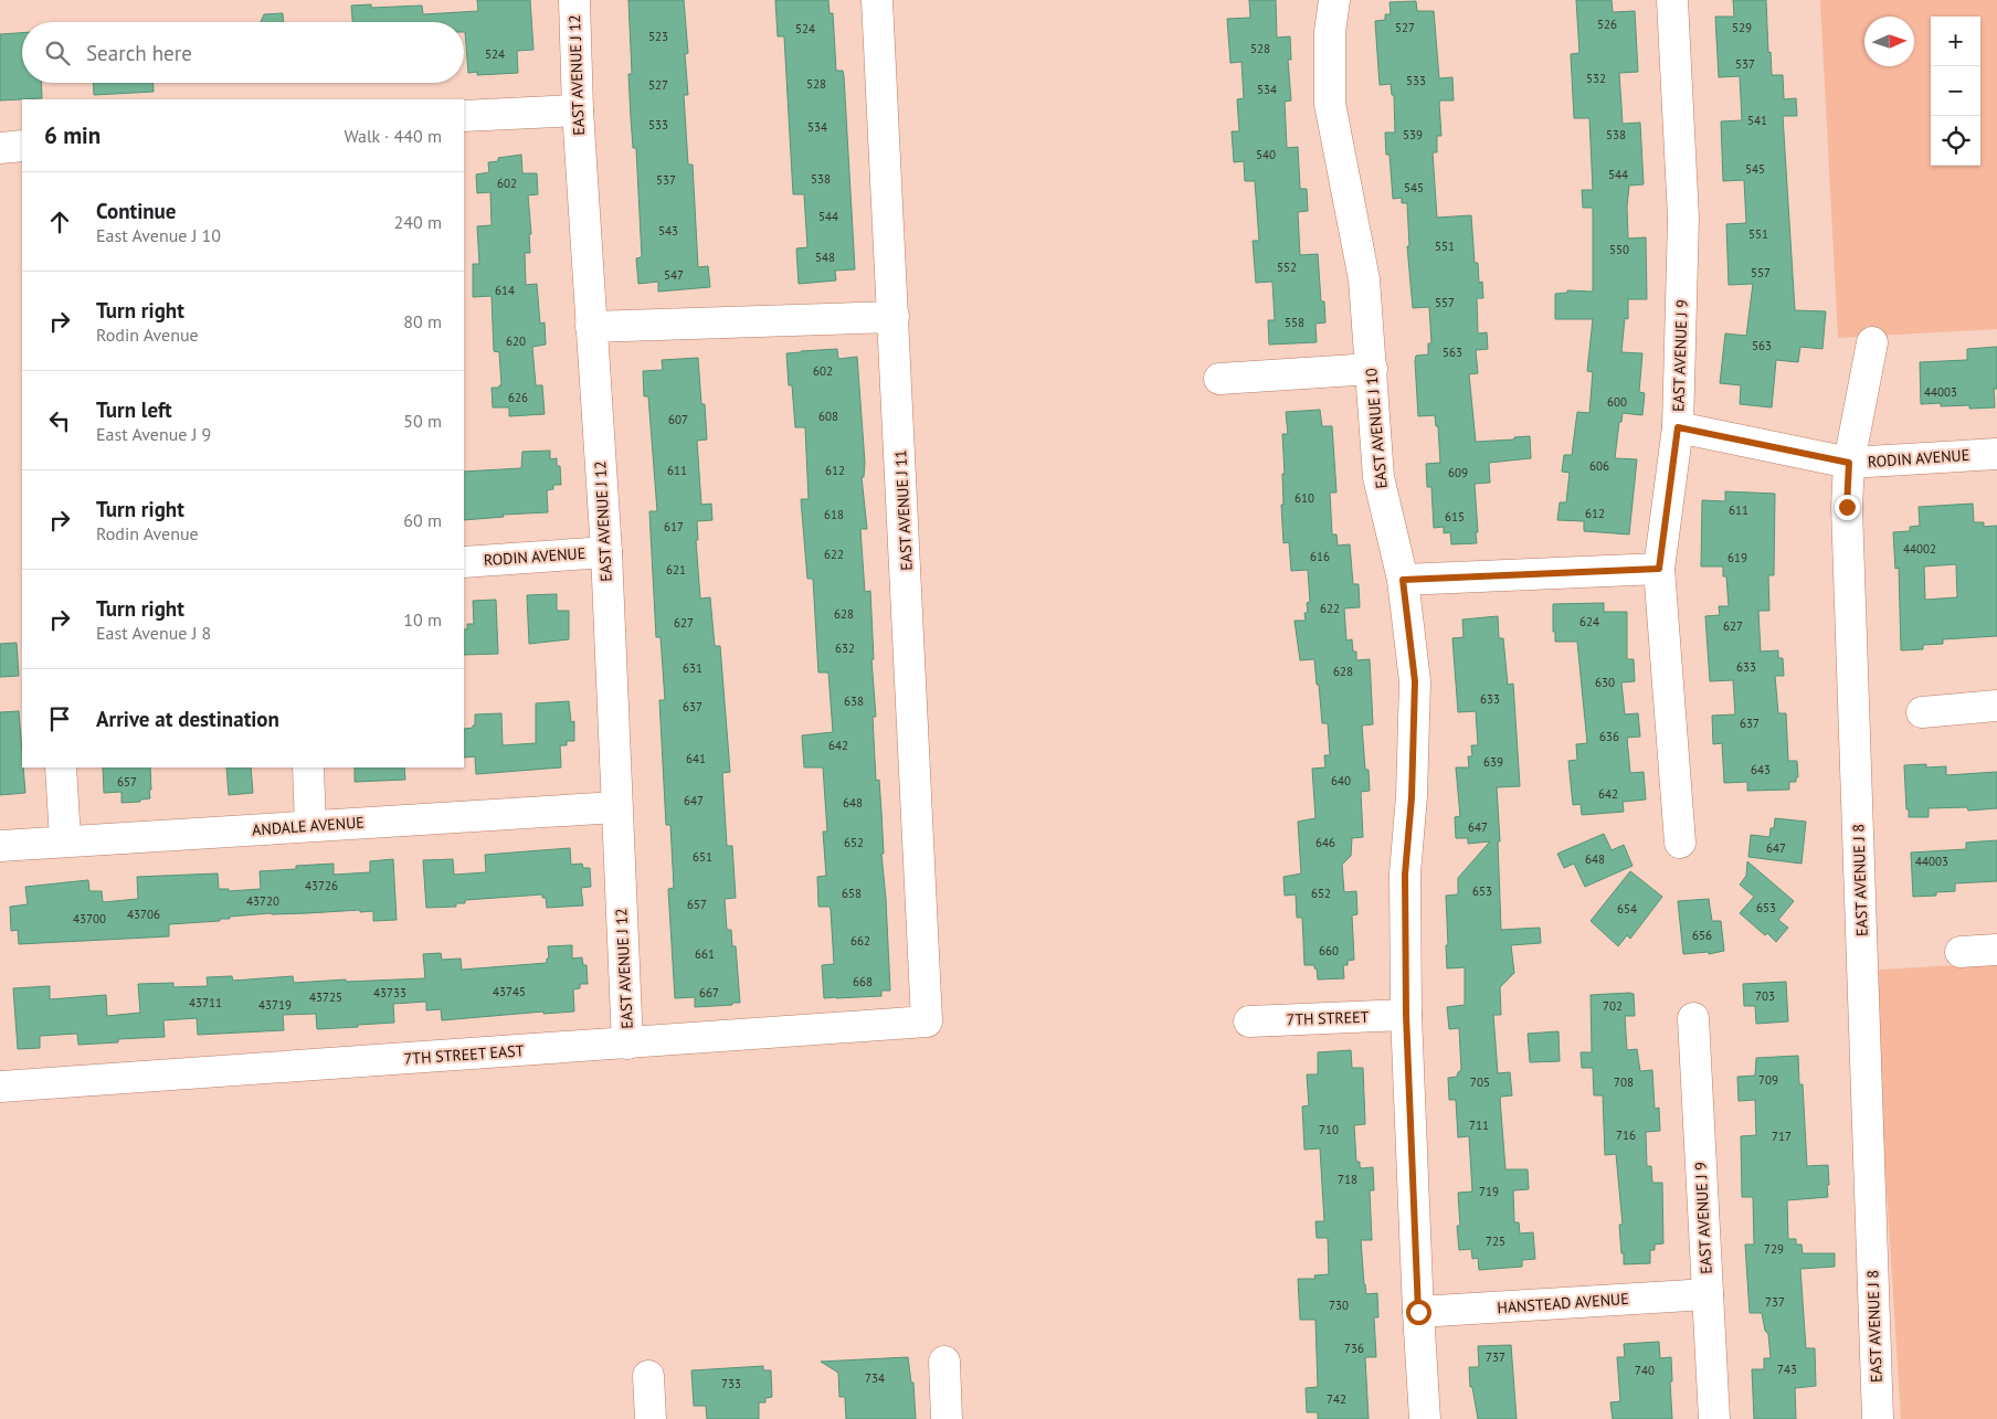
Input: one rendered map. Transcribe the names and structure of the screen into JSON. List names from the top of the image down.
{
  "streets": {
    "street": [
      "EAST AVENUE J 12",
      "EAST AVENUE J 9",
      "EAST AVENUE J 10",
      "RODIN AVENUE",
      "EAST AVENUE J 11",
      "ANDALE AVENUE",
      "EAST AVENUE J 8",
      "7TH STREET",
      "7TH STREET EAST",
      "HANSTEAD AVENUE"
    ]
  },
  "crossings": [
    ["EAST AVENUE J 12", "RODIN AVENUE"],
    ["EAST AVENUE J 12", "ANDALE AVENUE"],
    ["EAST AVENUE J 12", "7TH STREET EAST"],
    ["EAST AVENUE J 9", "RODIN AVENUE"],
    ["EAST AVENUE J 9", "HANSTEAD AVENUE"],
    ["EAST AVENUE J 10", "7TH STREET"],
    ["EAST AVENUE J 10", "HANSTEAD AVENUE"],
    ["RODIN AVENUE", "EAST AVENUE J 8"],
    ["EAST AVENUE J 11", "7TH STREET EAST"]
  ],
  "house_numbers": [
    "526",
    "527",
    "529",
    "524",
    "523",
    "528",
    "524",
    "537",
    "532",
    "533",
    "528",
    "527",
    "534",
    "541",
    "533",
    "534",
    "539",
    "538",
    "540",
    "545",
    "544",
    "538",
    "537",
    "602",
    "545",
    "544",
    "543",
    "551",
    "551",
    "550",
    "548",
    "552",
    "557",
    "547",
    "614",
    "557",
    "558",
    "620",
    "563",
    "563",
    "602",
    "44003",
    "626",
    "600",
    "608",
    "607",
    "606",
    "611",
    "612",
    "609",
    "610",
    "611",
    "612",
    "618",
    "615",
    "617",
    "44002",
    "622",
    "616",
    "619",
    "621",
    "622",
    "628",
    "624",
    "627",
    "627",
    "632",
    "633",
    "631",
    "628",
    "630",
    "633",
    "638",
    "637",
    "637",
    "636",
    "642",
    "641",
    "639",
    "643",
    "640",
    "657",
    "642",
    "647",
    "648",
    "647",
    "652",
    "646",
    "647",
    "651",
    "648",
    "44003",
    "43726",
    "653",
    "658",
    "652",
    "43720",
    "657",
    "653",
    "654",
    "43706",
    "43700",
    "656",
    "662",
    "660",
    "661",
    "668",
    "43745",
    "43733",
    "667",
    "703",
    "43725",
    "43711",
    "43719",
    "702",
    "709",
    "705",
    "708",
    "711",
    "710",
    "716",
    "717",
    "718",
    "719",
    "725",
    "729",
    "737",
    "730",
    "736",
    "737",
    "743",
    "740",
    "734",
    "733",
    "742"
  ],
  "north": "right",
  "page": {
    "map_buttons": ["+", "−"],
    "search": "Search here",
    "heading": ["6 min", "Walk · 440 m"],
    "list": [
      ["Continue", "East Avenue J 10", "240 m"],
      ["Turn right", "Rodin Avenue", "80 m"],
      ["Turn left", "East Avenue J 9", "50 m"],
      ["Turn right", "Rodin Avenue", "60 m"],
      ["Turn right", "East Avenue J 8", "10 m"],
      "Arrive at destination"
    ]
  }
}
